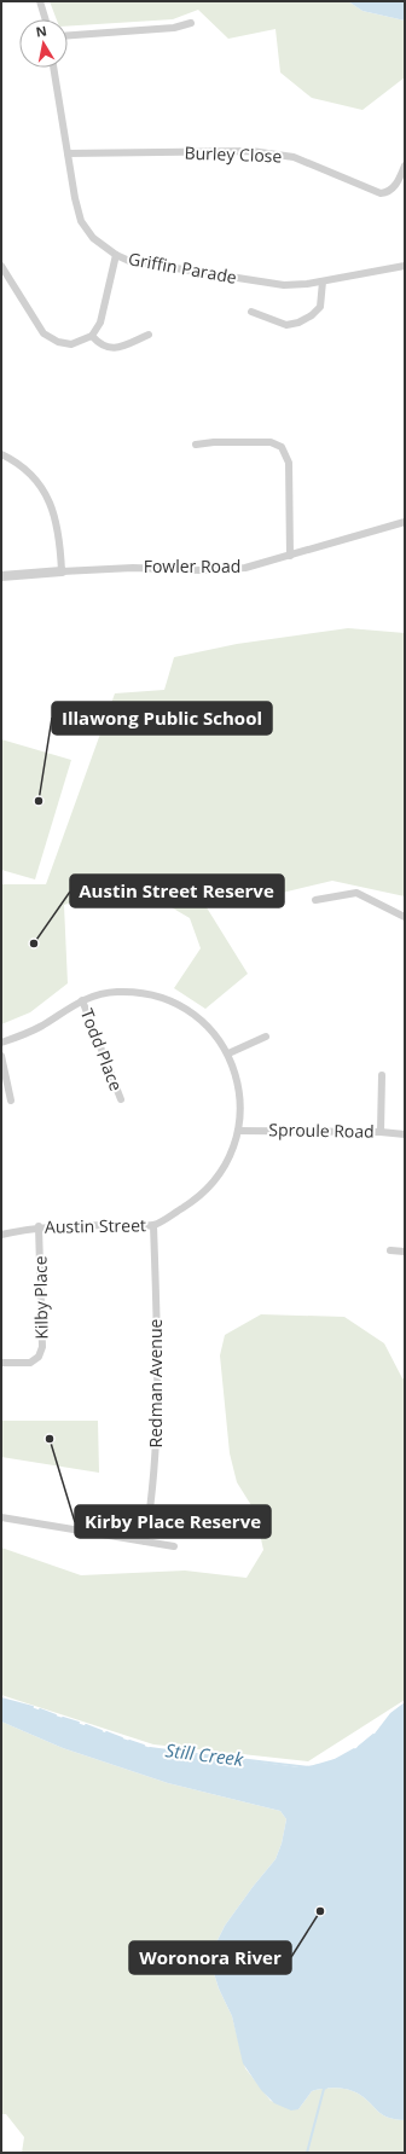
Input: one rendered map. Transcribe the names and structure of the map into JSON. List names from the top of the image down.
{
  "streets": {
    "street": [
      "Burley Close",
      "Griffin Parade",
      "Fowler Road",
      "Todd Place",
      "Sproule Road",
      "Austin Street",
      "Kilby Place",
      "Redman Avenue"
    ]
  },
  "crossings": [
    ["Burley Close", "Griffin Parade"],
    ["Todd Place", "Austin Street"],
    ["Sproule Road", "Austin Street"],
    ["Austin Street", "Kilby Place"],
    ["Austin Street", "Redman Avenue"]
  ],
  "water": ["Still Creek"],
  "places": [
    "Illawong Public School",
    "Austin Street Reserve",
    "Kirby Place Reserve",
    "Woronora River"
  ],
  "north": "top"
}
